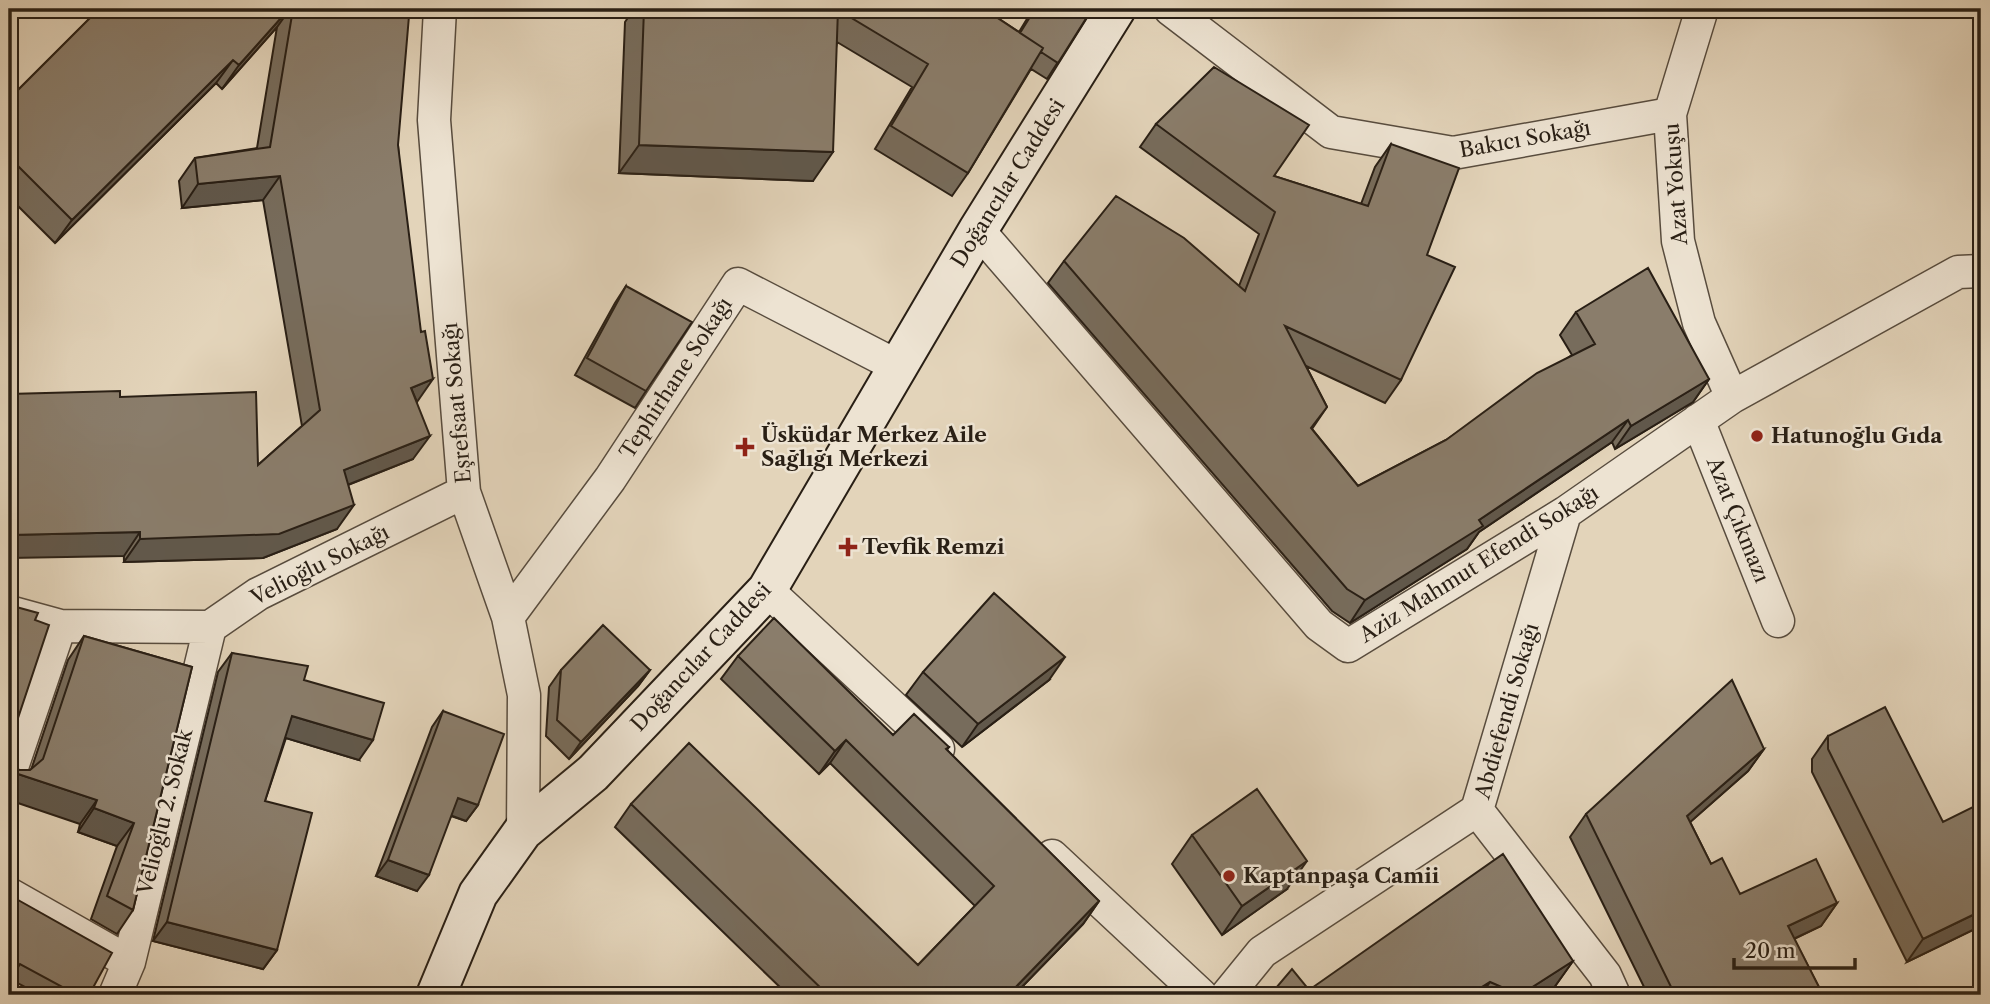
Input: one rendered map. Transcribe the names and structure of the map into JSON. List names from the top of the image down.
{
  "streets": {
    "street": [
      "Bakıcı Sokağı",
      "Doğancılar Caddesi",
      "Azat Yokuşu",
      "Tephirhane Sokağı",
      "Eşrefsaat Sokağı",
      "Azat Çıkmazı",
      "Aziz Mahmut Efendi Sokağı",
      "Velioğlu Sokağı",
      "Abdiefendi Sokağı",
      "Velioğlu 2. Sokak"
    ]
  },
  "crossings": [
    ["Bakıcı Sokağı", "Azat Yokuşu"],
    ["Doğancılar Caddesi", "Tephirhane Sokağı"],
    ["Doğancılar Caddesi", "Eşrefsaat Sokağı"],
    ["Doğancılar Caddesi", "Aziz Mahmut Efendi Sokağı"],
    ["Azat Yokuşu", "Aziz Mahmut Efendi Sokağı"],
    ["Tephirhane Sokağı", "Eşrefsaat Sokağı"],
    ["Eşrefsaat Sokağı", "Velioğlu Sokağı"],
    ["Azat Çıkmazı", "Aziz Mahmut Efendi Sokağı"],
    ["Aziz Mahmut Efendi Sokağı", "Abdiefendi Sokağı"],
    ["Velioğlu Sokağı", "Velioğlu 2. Sokak"]
  ],
  "places": {
    "other": ["Hatunoğlu Gıda", "Kaptanpaşa Camii"],
    "health": ["Üsküdar Merkez Aile Sağlığı Merkezi", "Tevfik Remzi"]
  },
  "scale_bar": "20 m"
}
